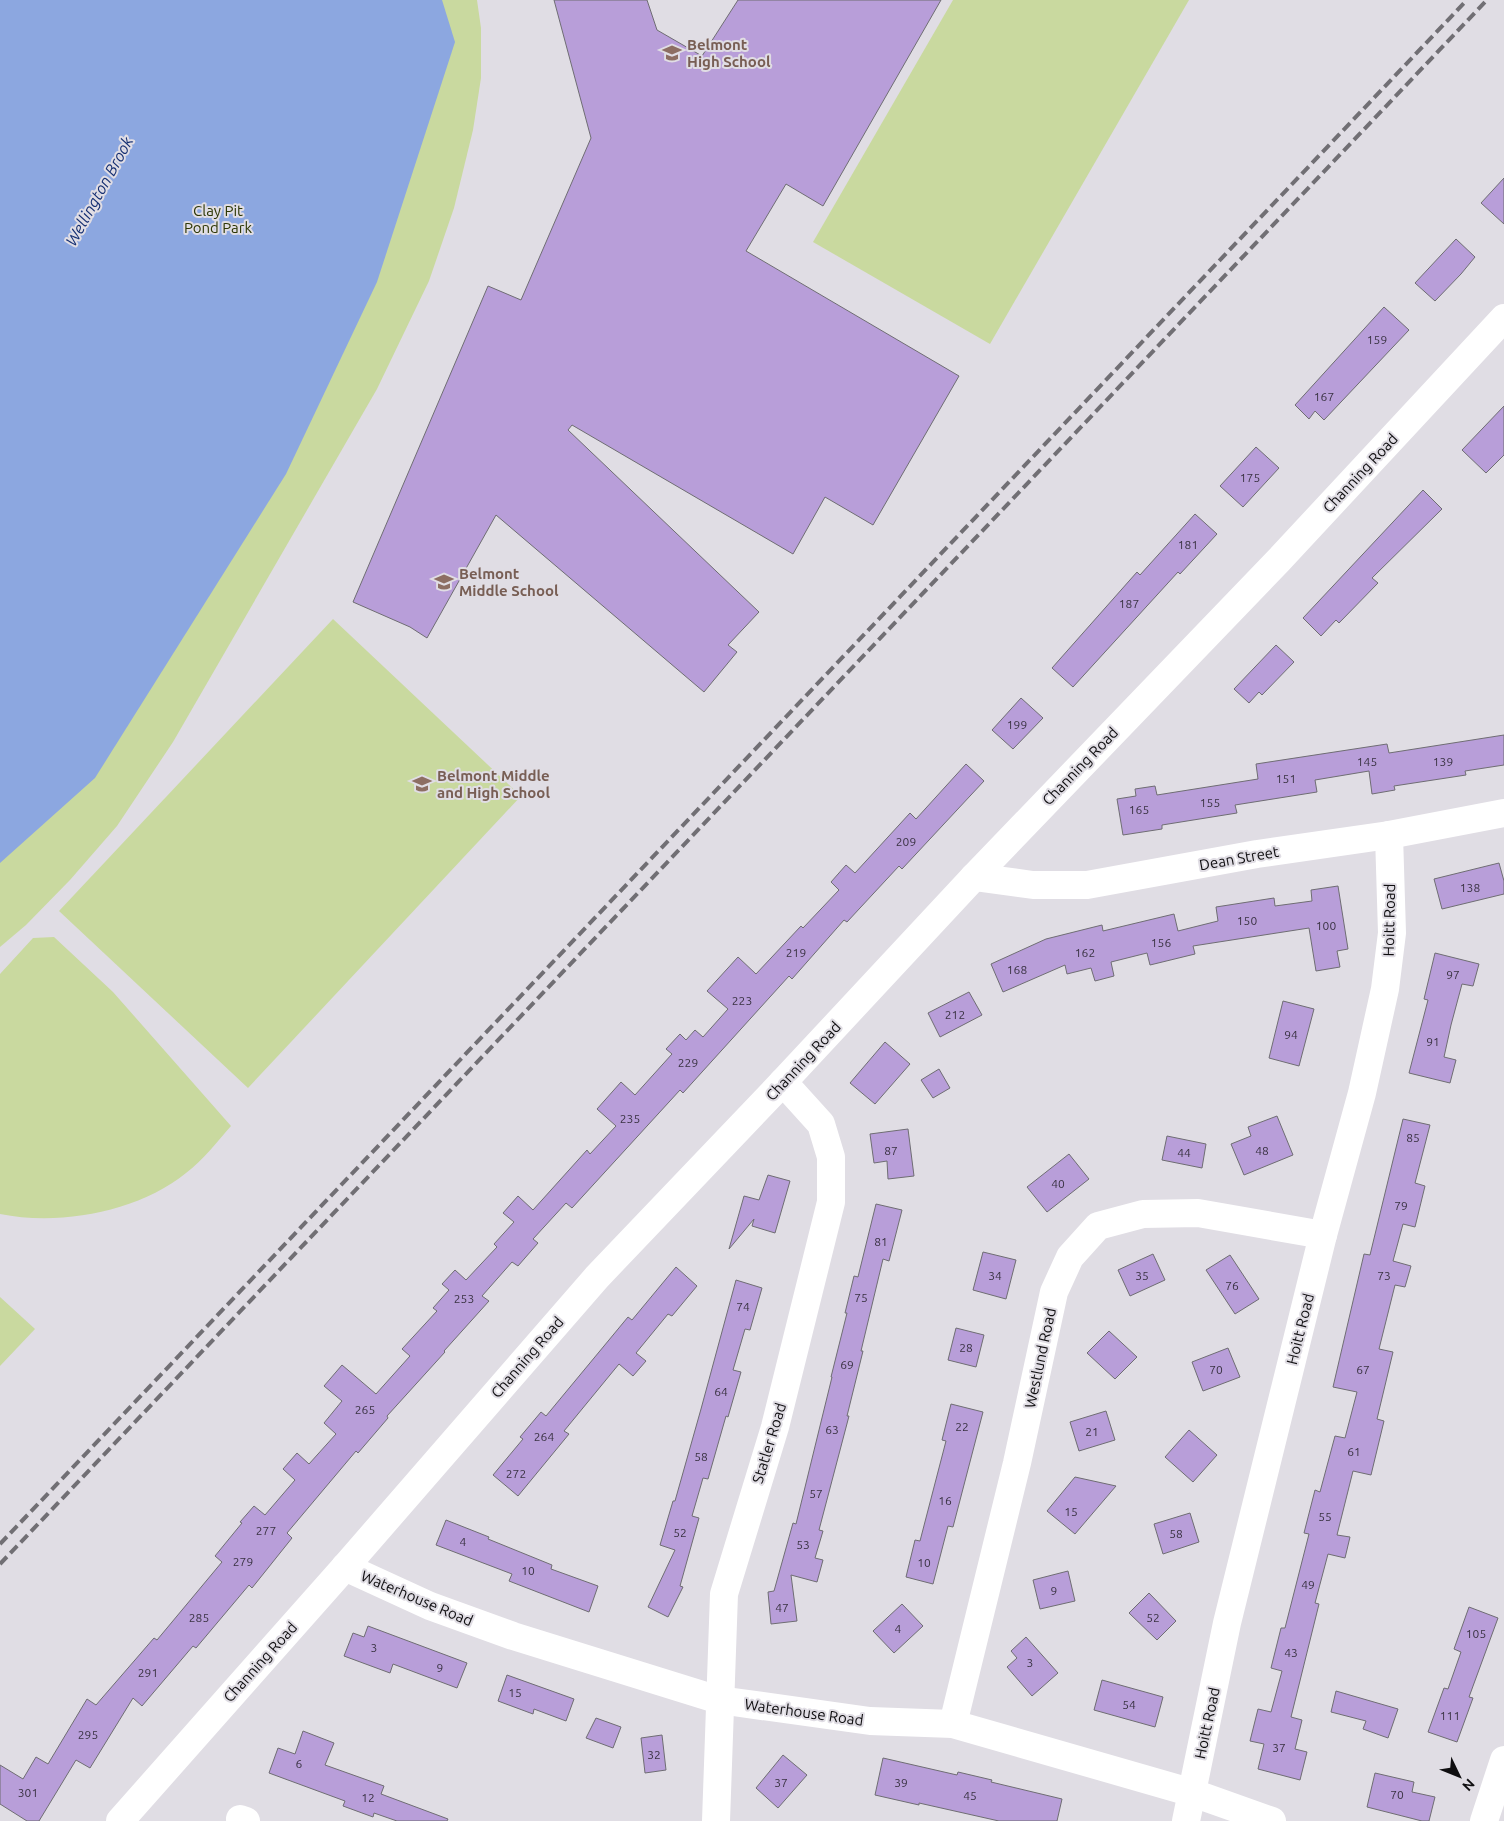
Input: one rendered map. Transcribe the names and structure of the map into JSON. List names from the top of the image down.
{
  "streets": {
    "street": [
      "Channing Road",
      "Dean Street",
      "Hoitt Road",
      "Westlund Road",
      "Statler Road",
      "Waterhouse Road"
    ]
  },
  "crossings": [
    ["Channing Road", "Dean Street"],
    ["Channing Road", "Statler Road"],
    ["Channing Road", "Waterhouse Road"],
    ["Dean Street", "Hoitt Road"],
    ["Hoitt Road", "Westlund Road"],
    ["Hoitt Road", "Waterhouse Road"],
    ["Westlund Road", "Waterhouse Road"],
    ["Statler Road", "Waterhouse Road"]
  ],
  "water": ["Wellington Brook"],
  "parks": ["Clay Pit Pond Park"],
  "places": {
    "school or university": ["Belmont High School", "Belmont Middle School", "Belmont Middle and High School"]
  },
  "house_numbers": [
    "159",
    "167",
    "175",
    "181",
    "187",
    "199",
    "145",
    "139",
    "151",
    "155",
    "165",
    "209",
    "138",
    "150",
    "100",
    "156",
    "219",
    "162",
    "168",
    "97",
    "223",
    "212",
    "94",
    "91",
    "229",
    "235",
    "85",
    "87",
    "48",
    "44",
    "40",
    "79",
    "81",
    "34",
    "35",
    "73",
    "76",
    "75",
    "253",
    "74",
    "28",
    "69",
    "70",
    "67",
    "64",
    "265",
    "22",
    "63",
    "21",
    "264",
    "61",
    "58",
    "272",
    "57",
    "16",
    "15",
    "55",
    "277",
    "52",
    "58",
    "4",
    "53",
    "279",
    "10",
    "10",
    "49",
    "9",
    "47",
    "285",
    "52",
    "4",
    "105",
    "3",
    "43",
    "3",
    "9",
    "291",
    "15",
    "54",
    "111",
    "295",
    "37",
    "32",
    "6",
    "37",
    "39",
    "301",
    "70",
    "45",
    "12"
  ],
  "north": "bottom right"
}
